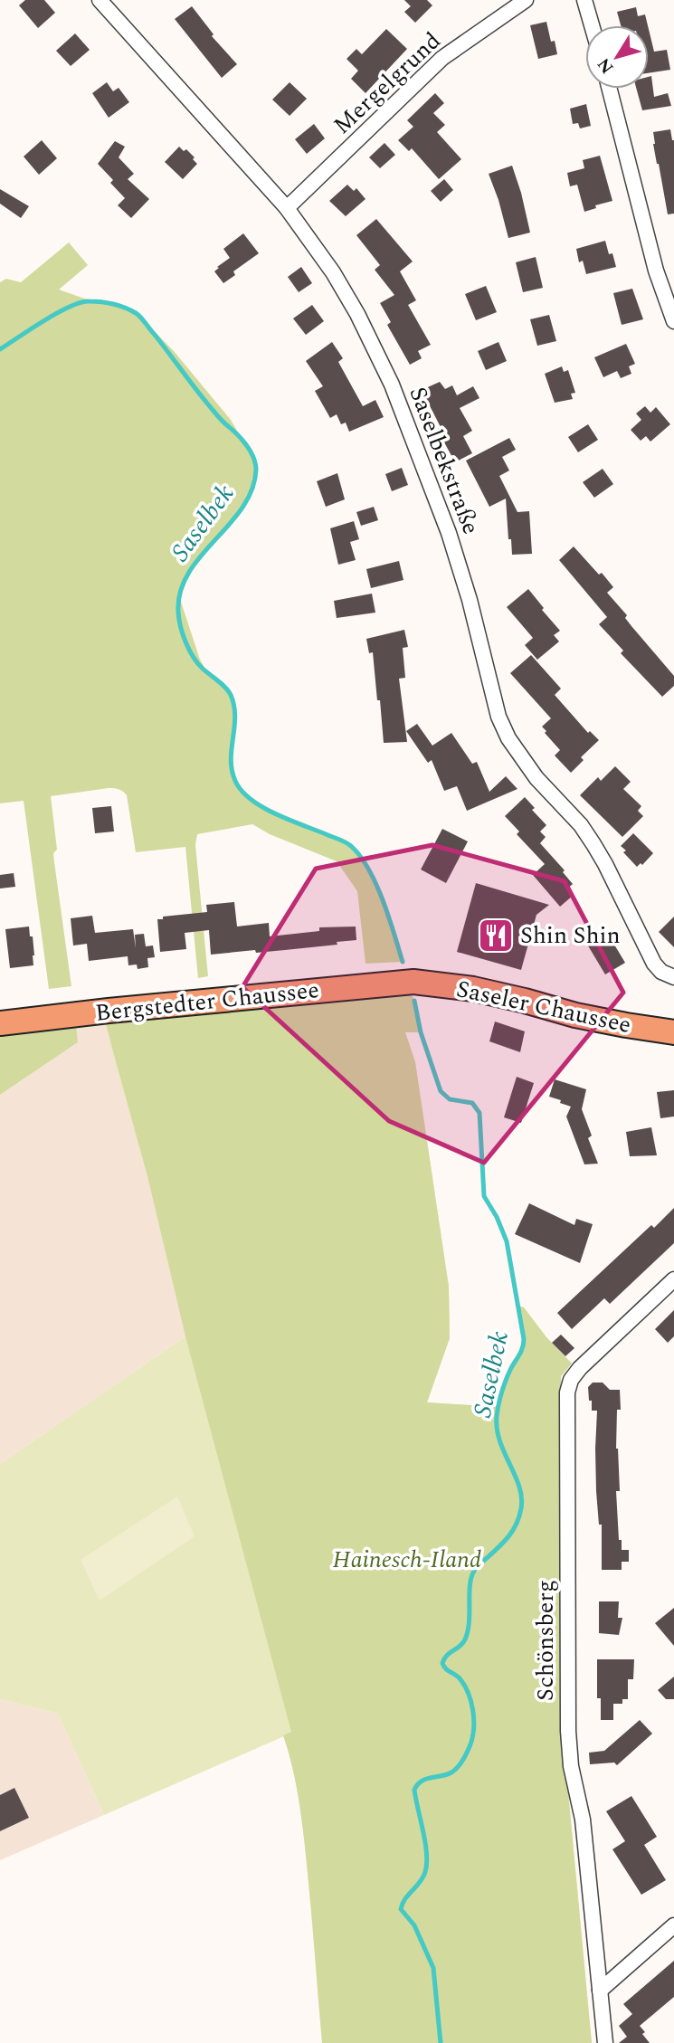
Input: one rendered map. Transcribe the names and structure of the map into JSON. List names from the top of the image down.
{
  "streets": {
    "main road": ["Bergstedter Chaussee", "Saseler Chaussee"],
    "street": ["Mergelgrund", "Saselbekstraße", "Schönsberg"]
  },
  "crossings": [
    ["Mergelgrund", "Saselbekstraße"],
    ["Bergstedter Chaussee", "Saseler Chaussee"]
  ],
  "water": ["Saselbek"],
  "parks": ["Hainesch-Iland"],
  "places": {
    "restaurant": ["Shin Shin"]
  },
  "north": "bottom left"
}
